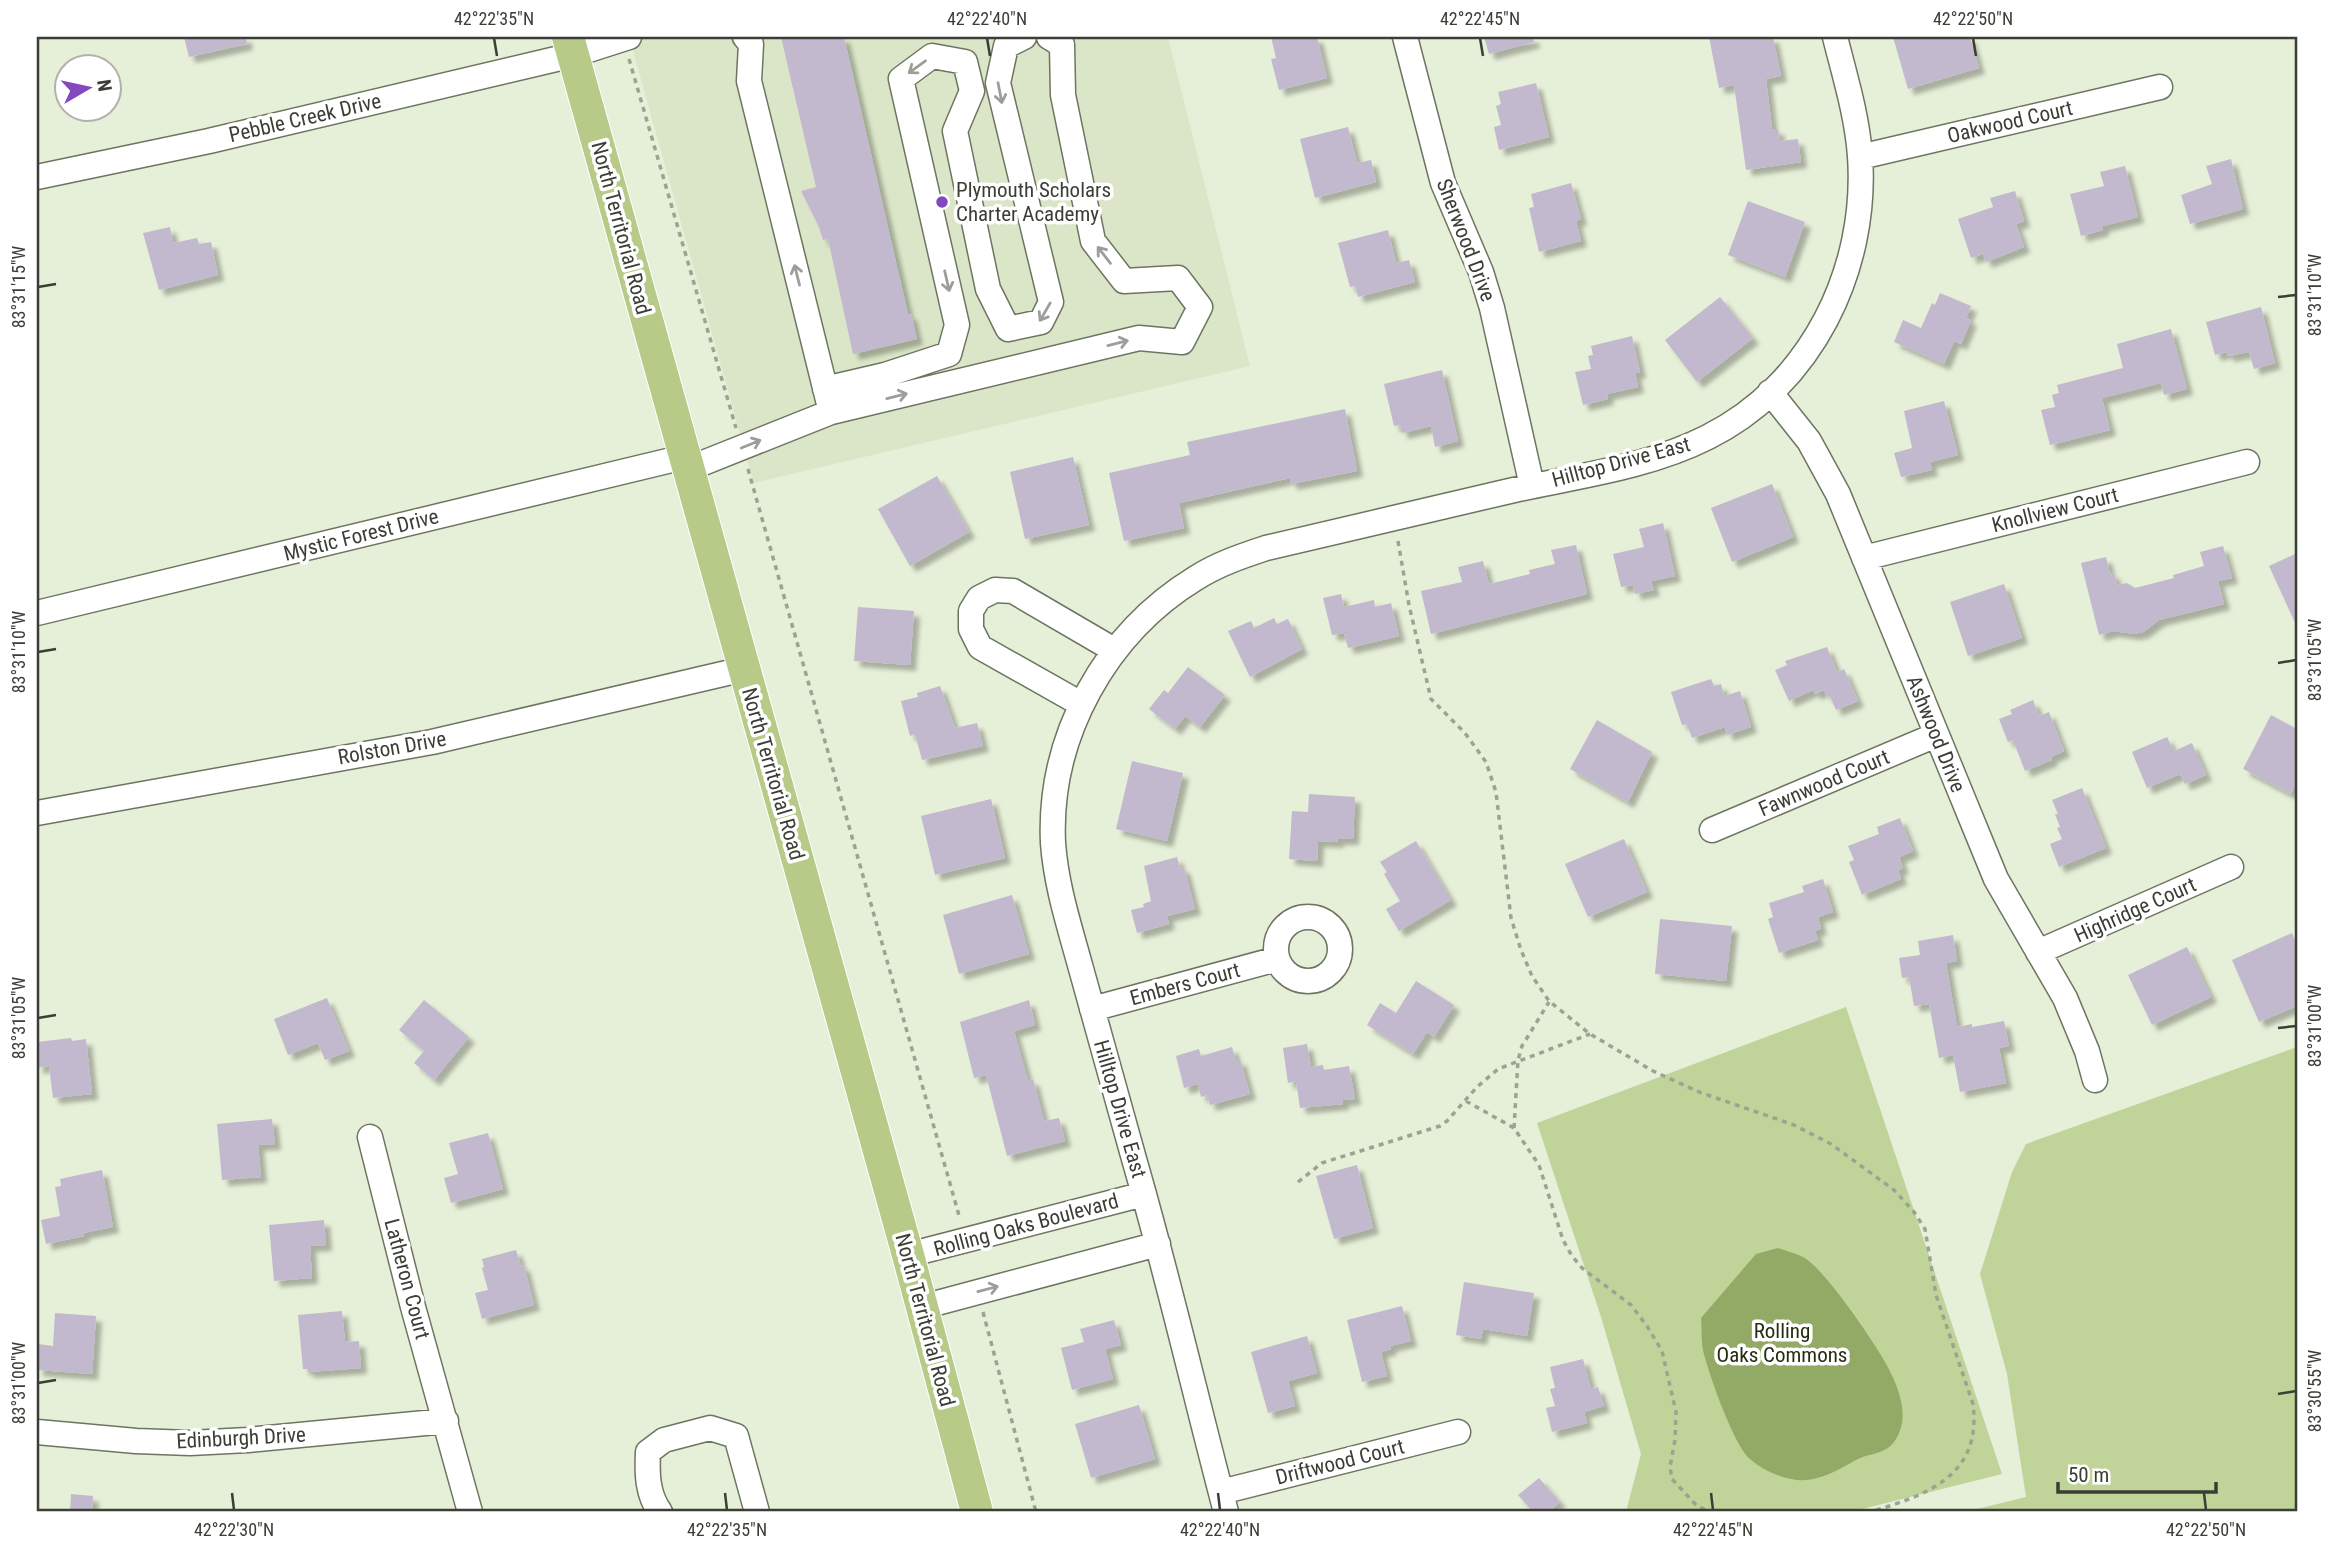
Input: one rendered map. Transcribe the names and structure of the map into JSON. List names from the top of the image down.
{
  "streets": {
    "main road": ["North Territorial Road"],
    "street": [
      "Pebble Creek Drive",
      "Oakwood Court",
      "Sherwood Drive",
      "Hilltop Drive East",
      "Knollview Court",
      "Mystic Forest Drive",
      "Ashwood Drive",
      "Rolston Drive",
      "Fawnwood Court",
      "Highridge Court",
      "Embers Court",
      "Rolling Oaks Boulevard",
      "Latheron Court",
      "Edinburgh Drive",
      "Driftwood Court"
    ]
  },
  "crossings": [
    ["Pebble Creek Drive", "North Territorial Road"],
    ["Oakwood Court", "Hilltop Drive East"],
    ["North Territorial Road", "Mystic Forest Drive"],
    ["North Territorial Road", "Rolston Drive"],
    ["North Territorial Road", "Rolling Oaks Boulevard"],
    ["Sherwood Drive", "Hilltop Drive East"],
    ["Hilltop Drive East", "Ashwood Drive"],
    ["Hilltop Drive East", "Embers Court"],
    ["Hilltop Drive East", "Rolling Oaks Boulevard"],
    ["Hilltop Drive East", "Driftwood Court"],
    ["Knollview Court", "Ashwood Drive"],
    ["Ashwood Drive", "Fawnwood Court"],
    ["Ashwood Drive", "Highridge Court"],
    ["Latheron Court", "Edinburgh Drive"]
  ],
  "parks": ["Rolling Oaks Commons"],
  "places": ["Plymouth Scholars Charter Academy"],
  "scale_bar": "50 m",
  "north": "right",
  "coordinates": [
    "42°22'35\"N",
    "42°22'40\"N",
    "42°22'45\"N",
    "42°22'50\"N",
    "83°31'15\"W",
    "83°31'10\"W",
    "83°31'05\"W",
    "83°31'00\"W",
    "83°30'55\"W",
    "42°22'30\"N"
  ]
}
